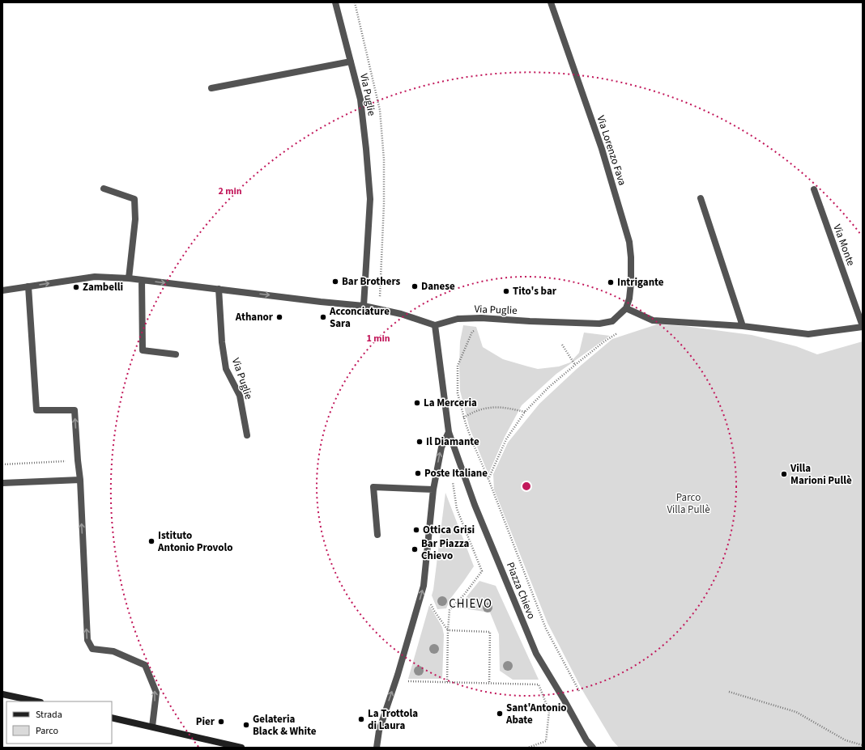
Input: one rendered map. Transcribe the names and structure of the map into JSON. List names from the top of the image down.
{
  "streets": {
    "street": [
      "Via Puglie",
      "Via Lorenzo Fava",
      "Via Monte",
      "Piazza Chievo"
    ]
  },
  "crossings": [
    ["Via Puglie", "Via Lorenzo Fava"],
    ["Via Puglie", "Via Monte"],
    ["Via Puglie", "Piazza Chievo"],
    ["Via Lorenzo Fava", "Via Monte"]
  ],
  "districts": ["CHIEVO"],
  "parks": ["Parco Villa Pullè"],
  "places": [
    "Bar Brothers",
    "Intrigante",
    "Danese",
    "Zambelli",
    "Tito's bar",
    "Athanor",
    "Acconciature Sara",
    "La Merceria",
    "Il Diamante",
    "Poste Italiane",
    "Villa Marioni Pullè",
    "Ottica Grisi",
    "Istituto Antonio Provolo",
    "Bar Piazza Chievo",
    "Sant'Antonio Abate",
    "La Trottola di Laura",
    "Pier",
    "Gelateria Black & White"
  ],
  "legend": ["Strada", "Parco"],
  "rings": ["2 min", "1 min"]
}
